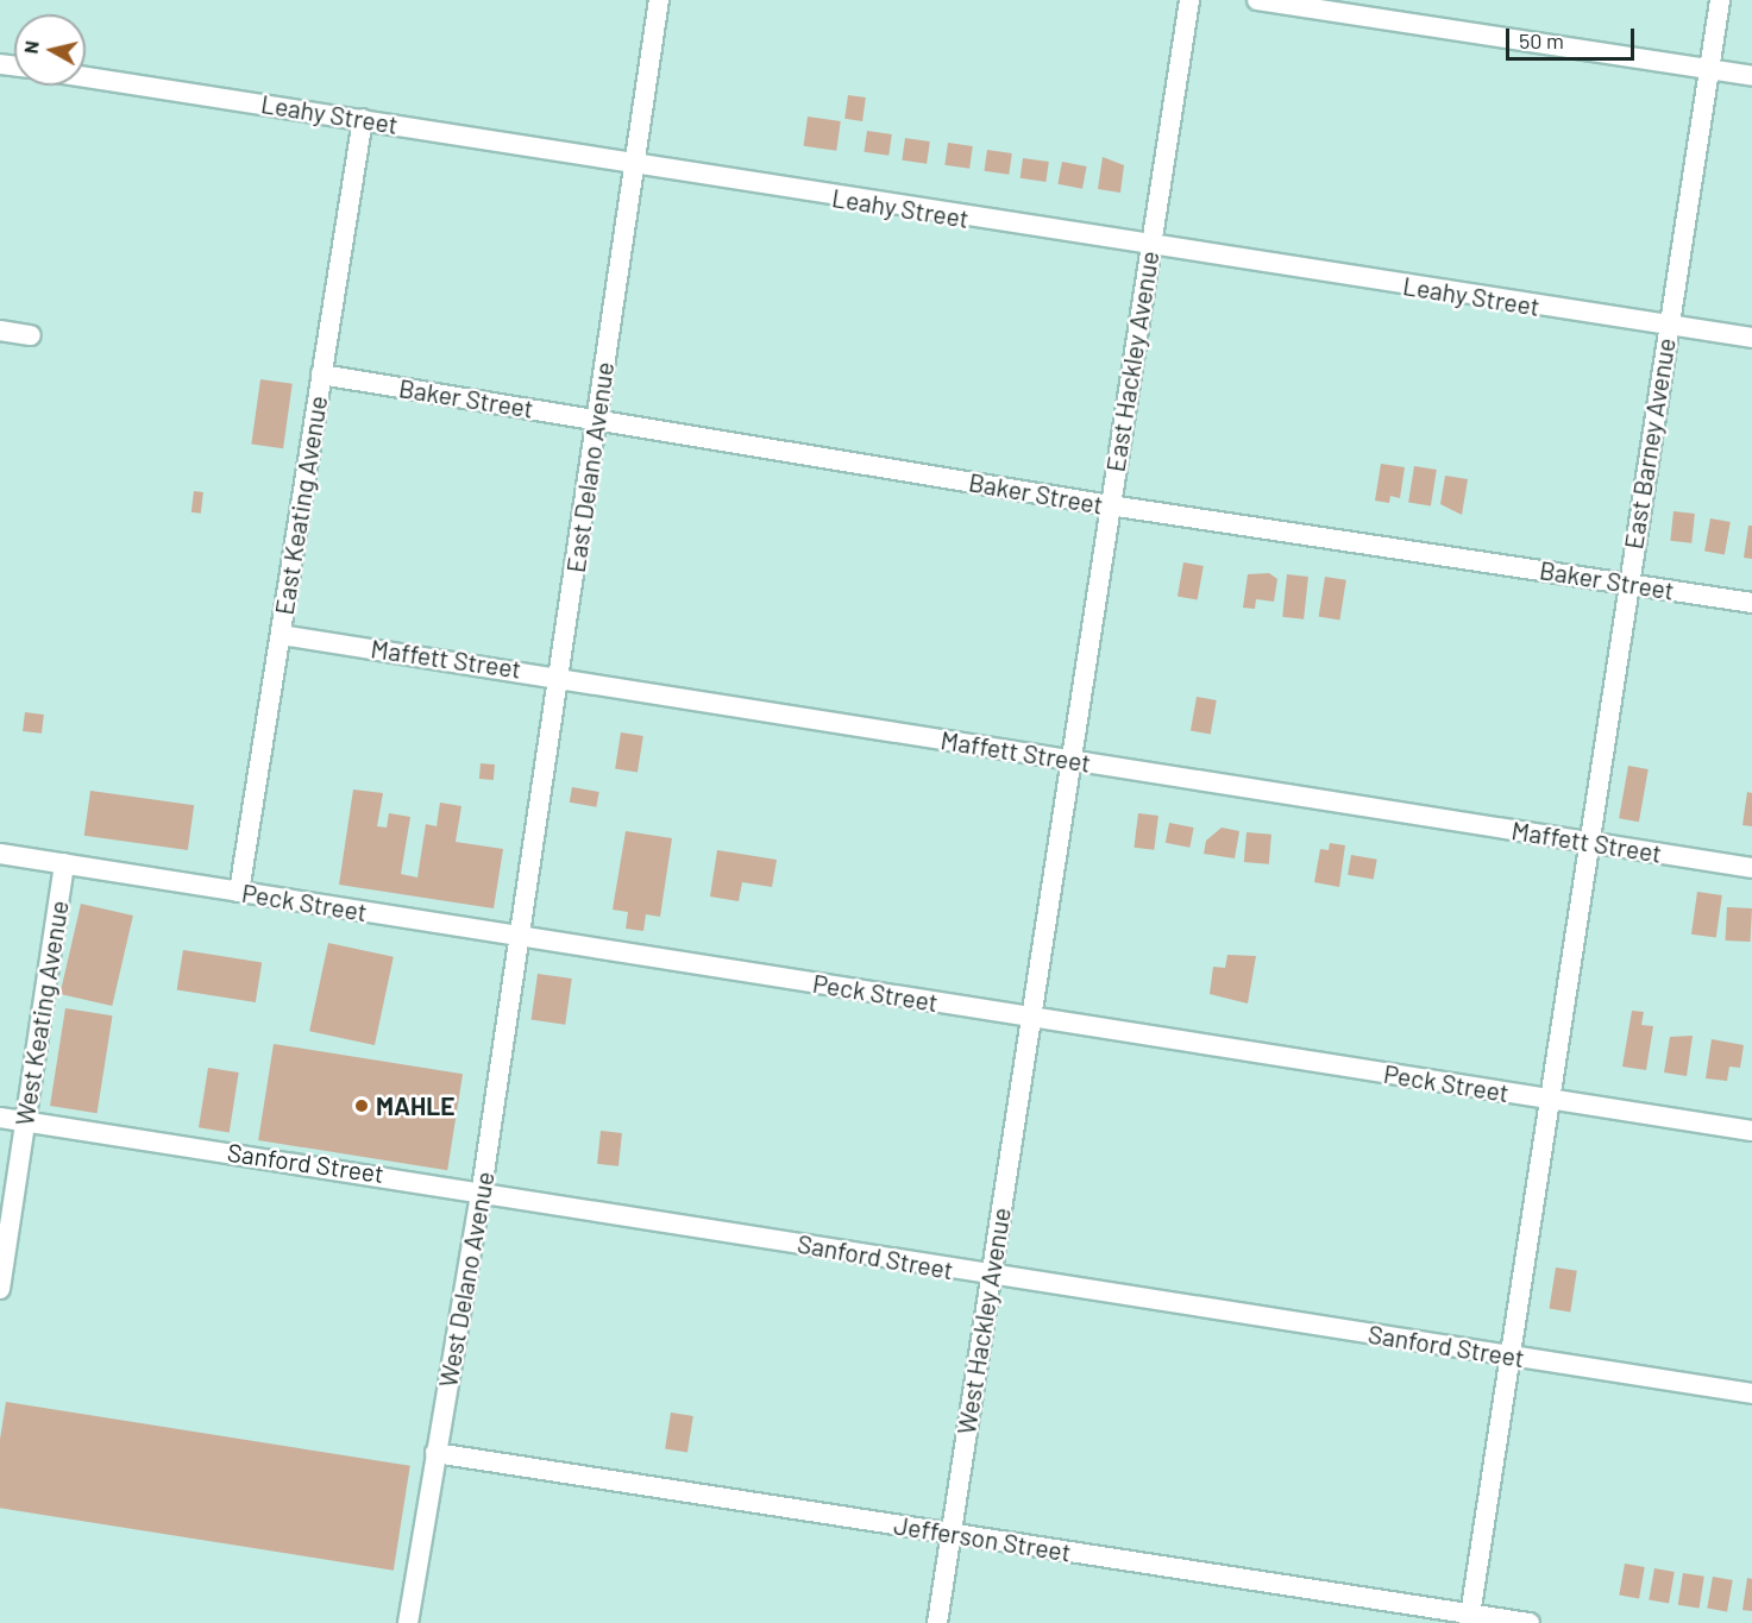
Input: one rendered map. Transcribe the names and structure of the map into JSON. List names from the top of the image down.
{
  "streets": {
    "street": [
      "Leahy Street",
      "East Hackley Avenue",
      "Baker Street",
      "East Barney Avenue",
      "East Delano Avenue",
      "East Keating Avenue",
      "Maffett Street",
      "Peck Street",
      "West Keating Avenue",
      "Sanford Street",
      "West Delano Avenue",
      "West Hackley Avenue",
      "Jefferson Street"
    ]
  },
  "crossings": [
    ["Leahy Street", "East Hackley Avenue"],
    ["Leahy Street", "East Barney Avenue"],
    ["Leahy Street", "East Delano Avenue"],
    ["Leahy Street", "East Keating Avenue"],
    ["East Hackley Avenue", "Baker Street"],
    ["East Hackley Avenue", "Maffett Street"],
    ["East Hackley Avenue", "Peck Street"],
    ["East Hackley Avenue", "West Hackley Avenue"],
    ["Baker Street", "East Barney Avenue"],
    ["Baker Street", "East Delano Avenue"],
    ["Baker Street", "East Keating Avenue"],
    ["East Barney Avenue", "Maffett Street"],
    ["East Barney Avenue", "Peck Street"],
    ["East Barney Avenue", "Sanford Street"],
    ["East Barney Avenue", "Jefferson Street"],
    ["East Delano Avenue", "Maffett Street"],
    ["East Delano Avenue", "Peck Street"],
    ["East Delano Avenue", "West Delano Avenue"],
    ["East Keating Avenue", "Maffett Street"],
    ["East Keating Avenue", "Peck Street"],
    ["Peck Street", "West Keating Avenue"],
    ["Peck Street", "West Delano Avenue"],
    ["Peck Street", "West Hackley Avenue"],
    ["West Keating Avenue", "Sanford Street"],
    ["Sanford Street", "West Delano Avenue"],
    ["Sanford Street", "West Hackley Avenue"],
    ["West Delano Avenue", "Jefferson Street"],
    ["West Hackley Avenue", "Jefferson Street"]
  ],
  "places": ["MAHLE"],
  "scale_bar": "50 m",
  "north": "left"
}
